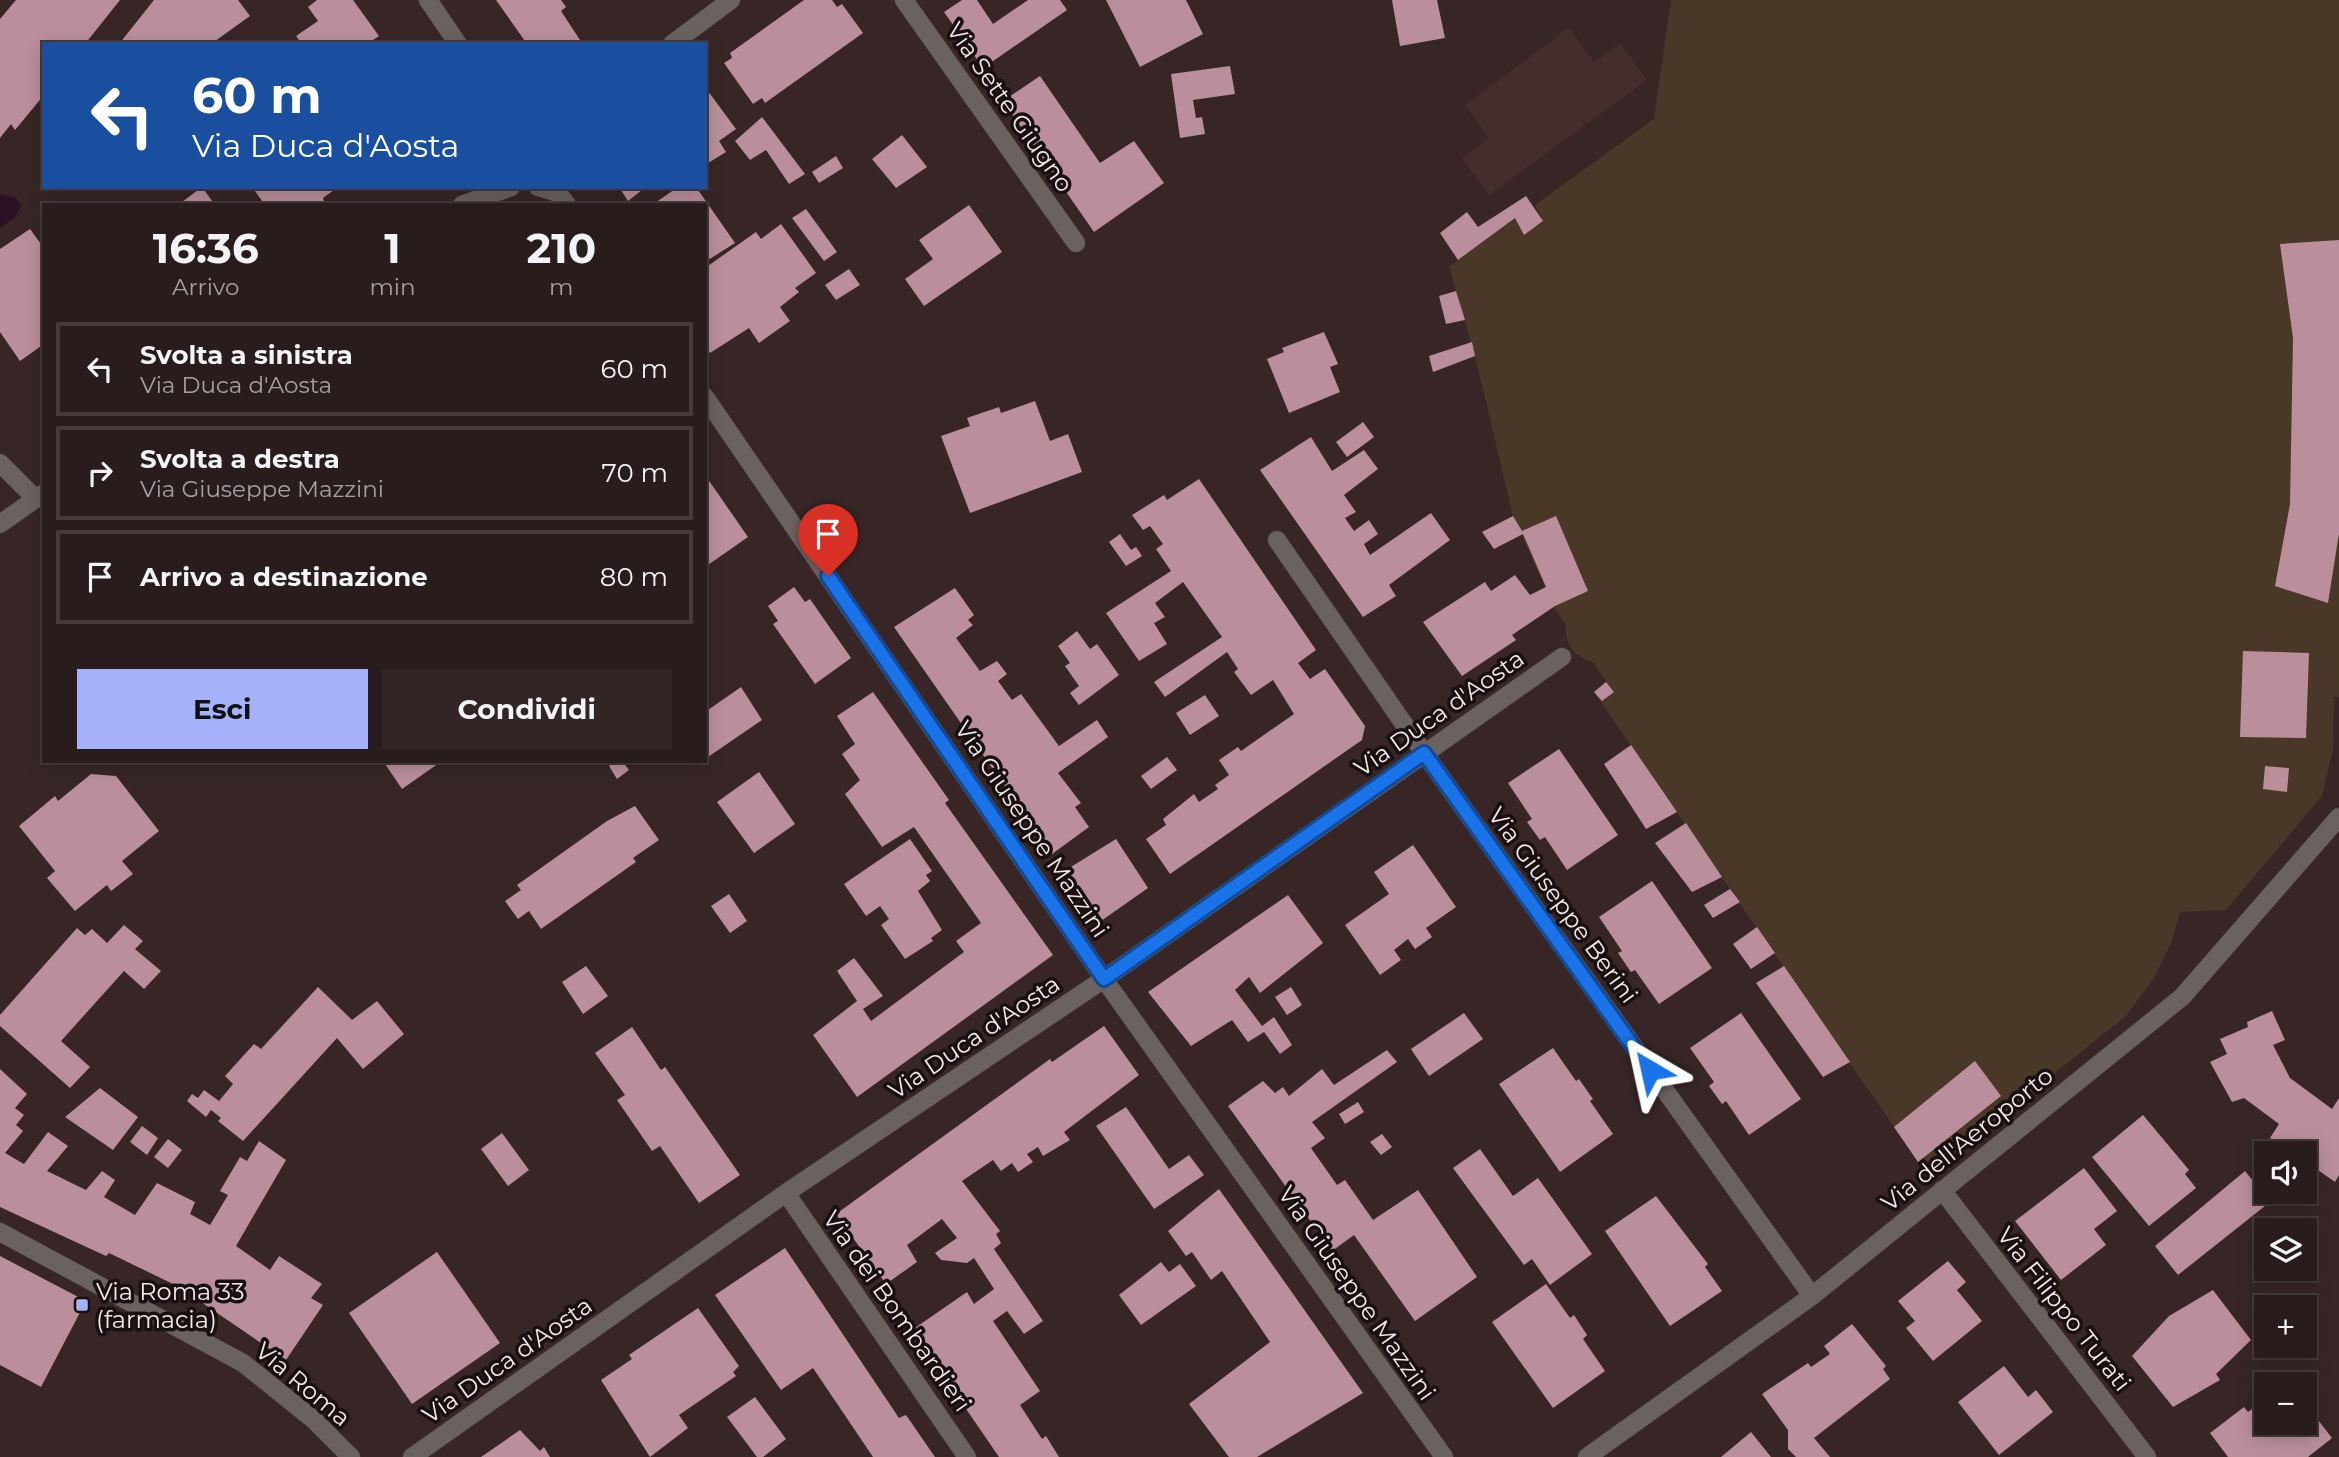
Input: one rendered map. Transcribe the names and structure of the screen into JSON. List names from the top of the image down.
{
  "streets": {
    "street": [
      "Via Sette Giugno",
      "Via Duca d'Aosta",
      "Via Giuseppe Mazzini",
      "Via Giuseppe Berini",
      "Via dell'Aeroporto",
      "Via Filippo Turati",
      "Via dei Bombardieri",
      "Via Roma"
    ]
  },
  "crossings": [
    ["Via Duca d'Aosta", "Via Giuseppe Mazzini"],
    ["Via Duca d'Aosta", "Via Giuseppe Berini"],
    ["Via Duca d'Aosta", "Via dei Bombardieri"],
    ["Via Giuseppe Berini", "Via dell'Aeroporto"],
    ["Via dell'Aeroporto", "Via Filippo Turati"]
  ],
  "places": {
    "transit": ["Via Roma 33 (farmacia)"]
  },
  "page": {
    "turn": ["60 m", "Via Duca d'Aosta"],
    "eta": [
      "16:36",
      "Arrivo",
      "1",
      "min",
      "210",
      "m"
    ],
    "list": [
      {
        "name": "Svolta a sinistra",
        "note": "Via Duca d'Aosta",
        "value": "60 m"
      },
      {
        "name": "Svolta a destra",
        "note": "Via Giuseppe Mazzini",
        "value": "70 m"
      },
      {
        "name": "Arrivo a destinazione",
        "value": "80 m"
      }
    ],
    "buttons": ["Esci", "Condividi"],
    "map_buttons": ["+", "−"]
  }
}
